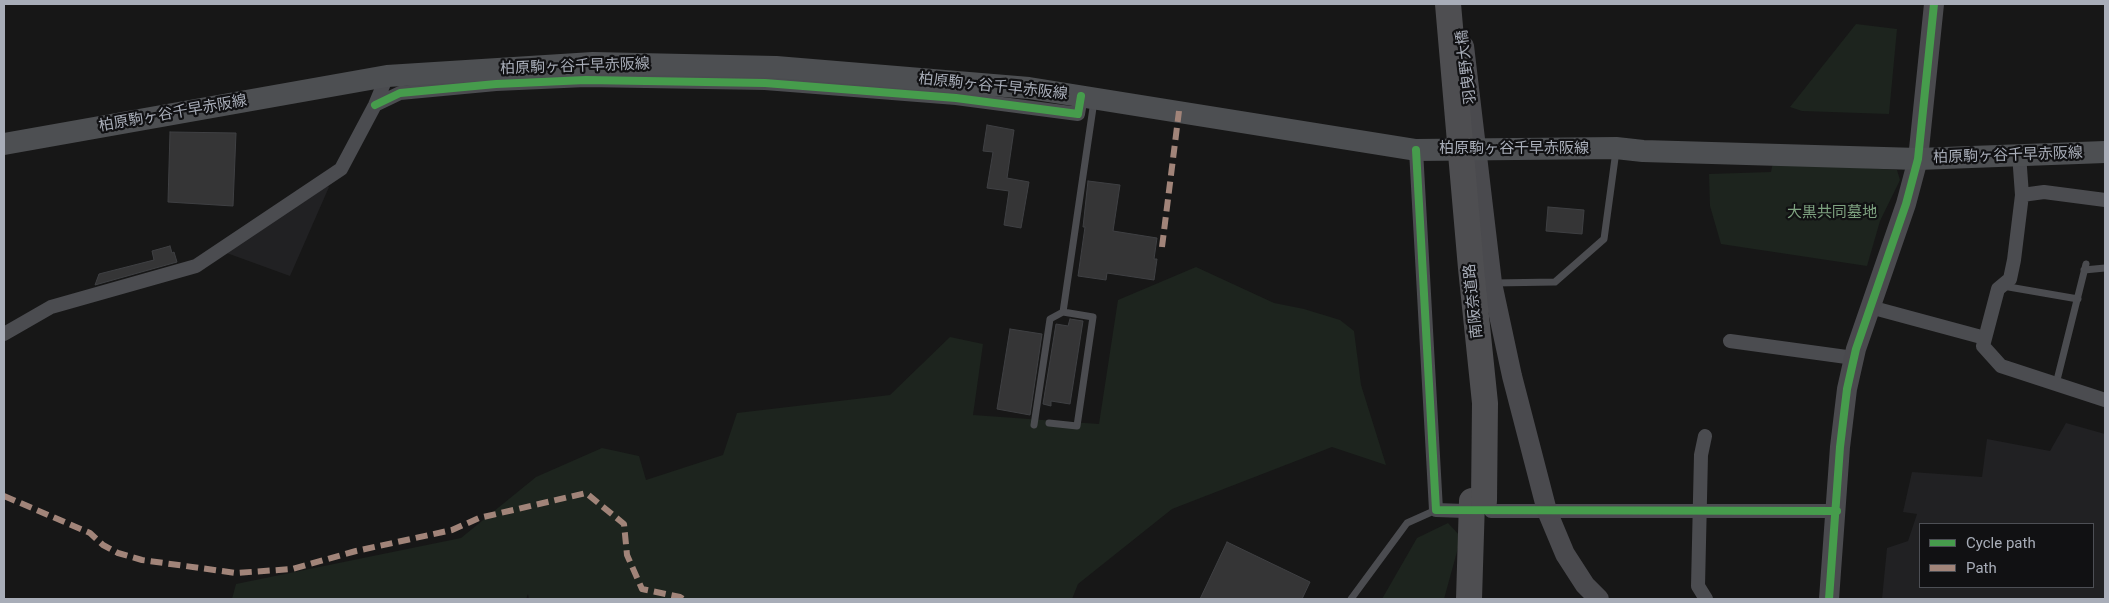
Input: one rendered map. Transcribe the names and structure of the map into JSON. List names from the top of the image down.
{
  "streets": {
    "highway": ["南阪奈道路"],
    "main road": ["柏原駒ヶ谷千早赤阪線"],
    "street": ["羽曳野大橋"]
  },
  "crossings": [
    ["柏原駒ヶ谷千早赤阪線", "羽曳野大橋"]
  ],
  "parks": ["大黒共同墓地"],
  "legend": ["Cycle path", "Path"]
}
